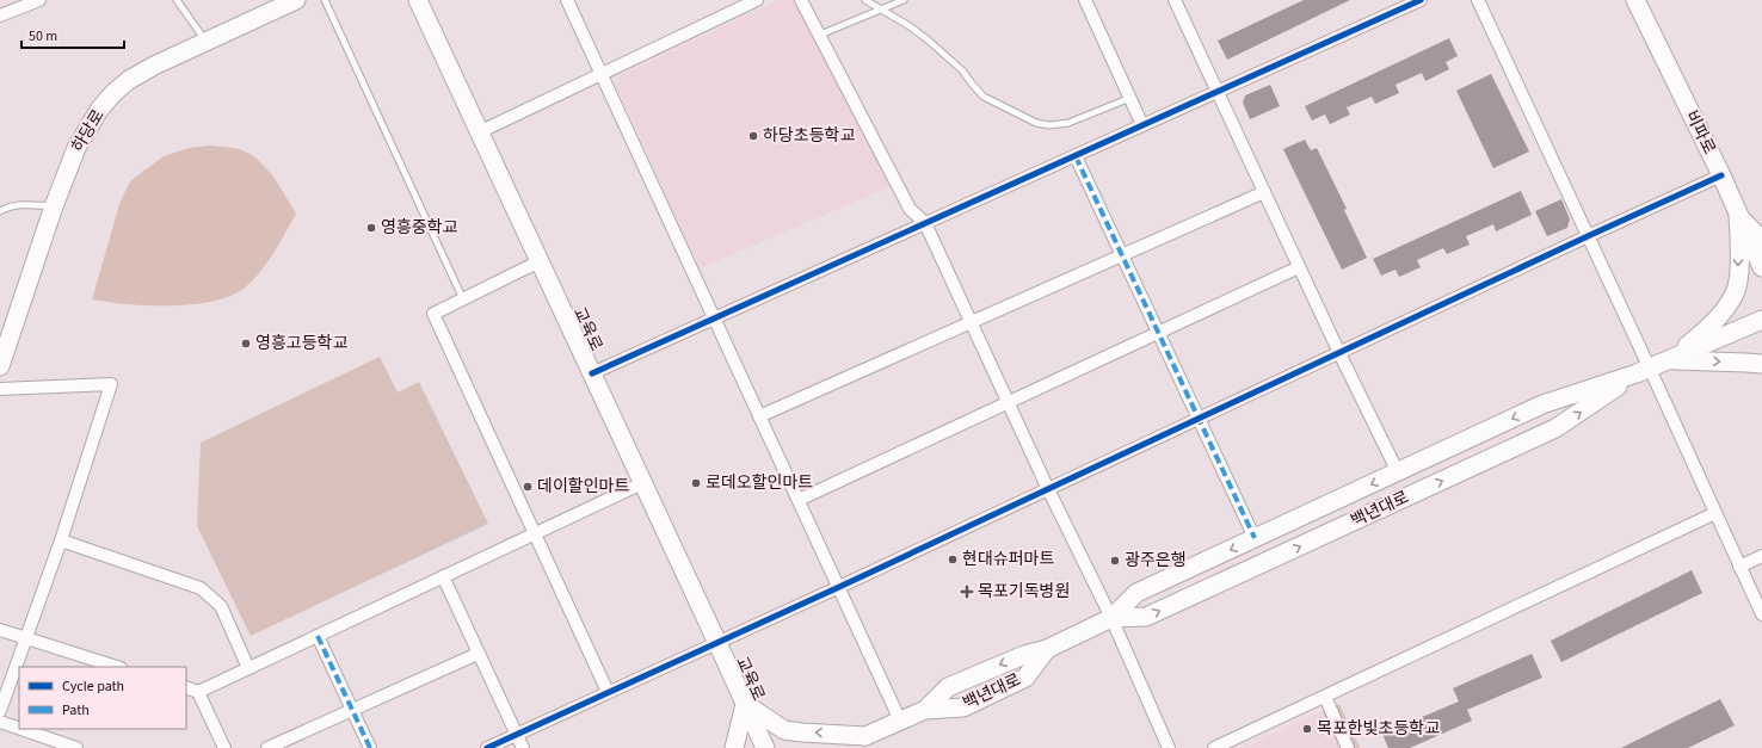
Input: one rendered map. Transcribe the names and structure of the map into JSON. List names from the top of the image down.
{
  "streets": {
    "street": [
      "하당로",
      "비파로",
      "교육로",
      "백년대로"
    ]
  },
  "places": {
    "other": [
      "하당초등학교",
      "영흥중학교",
      "영흥고등학교",
      "로데오할인마트",
      "데이할인마트",
      "현대슈퍼마트",
      "광주은행",
      "목포한빛초등학교"
    ],
    "health": ["목포기독병원"]
  },
  "legend": ["Cycle path", "Path"],
  "scale_bar": "50 m"
}
